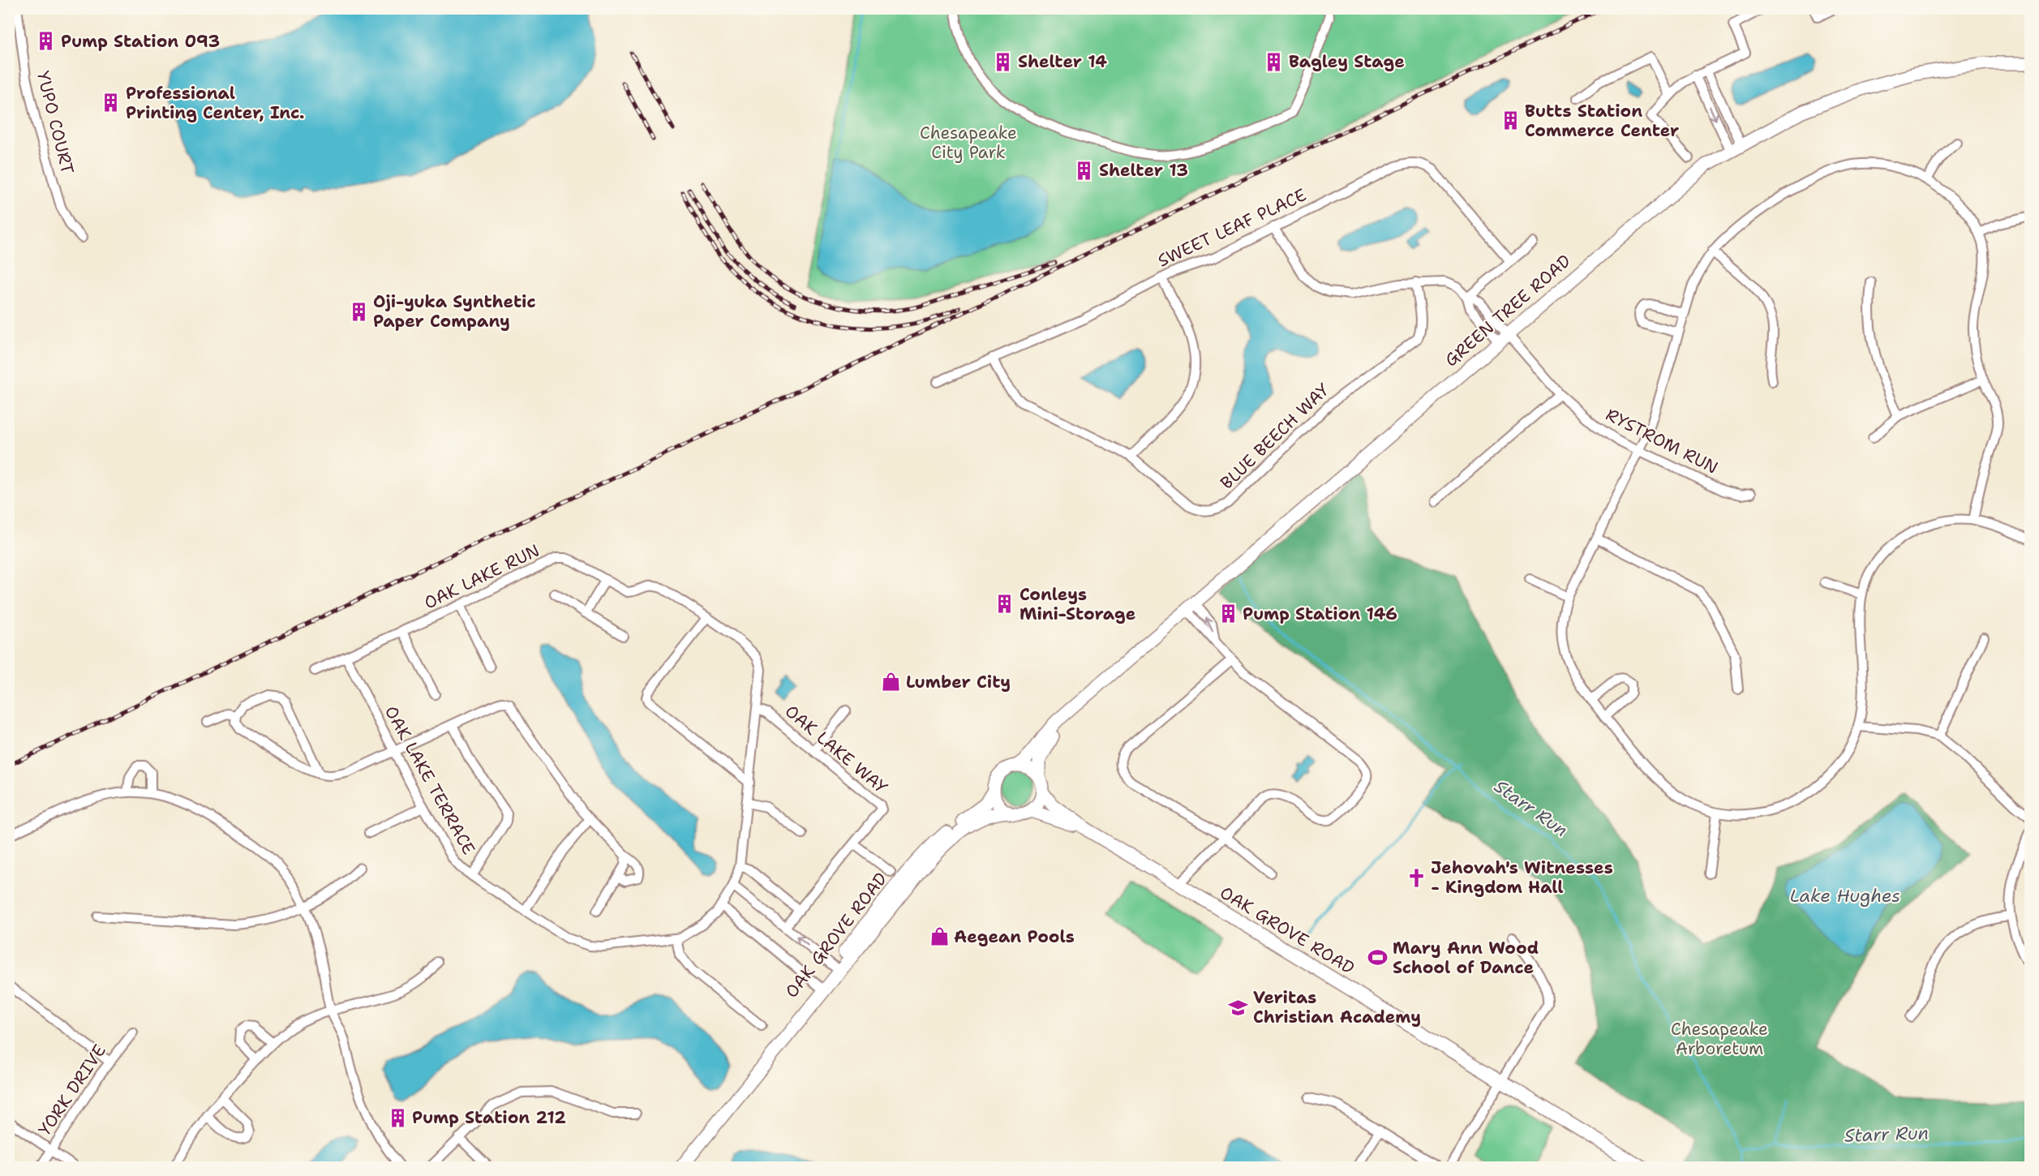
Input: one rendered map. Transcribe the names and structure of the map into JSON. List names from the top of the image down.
{
  "streets": {
    "street": [
      "YUPO COURT",
      "SWEET LEAF PLACE",
      "GREEN TREE ROAD",
      "BLUE BEECH WAY",
      "RYSTROM RUN",
      "OAK LAKE RUN",
      "OAK LAKE WAY",
      "OAK LAKE TERRACE",
      "OAK GROVE ROAD",
      "YORK DRIVE"
    ]
  },
  "crossings": [
    ["SWEET LEAF PLACE", "BLUE BEECH WAY"],
    ["GREEN TREE ROAD", "RYSTROM RUN"],
    ["GREEN TREE ROAD", "OAK GROVE ROAD"],
    ["OAK LAKE RUN", "OAK LAKE WAY"],
    ["OAK LAKE RUN", "OAK LAKE TERRACE"]
  ],
  "water": ["Starr Run", "Lake Hughes"],
  "parks": ["Chesapeake City Park", "Chesapeake Arboretum"],
  "places": {
    "building": [
      "Pump Station 093",
      "Shelter 14",
      "Bagley Stage",
      "Professional Printing Center, Inc.",
      "Butts Station Commerce Center",
      "Shelter 13",
      "Oji-yuka Synthetic Paper Company",
      "Conleys Mini-Storage",
      "Pump Station 146",
      "Pump Station 212"
    ],
    "shop": ["Lumber City", "Aegean Pools"],
    "church": ["Jehovah's Witnesses - Kingdom Hall"],
    "sports": ["Mary Ann Wood School of Dance"],
    "school or university": ["Veritas Christian Academy"]
  }
}
